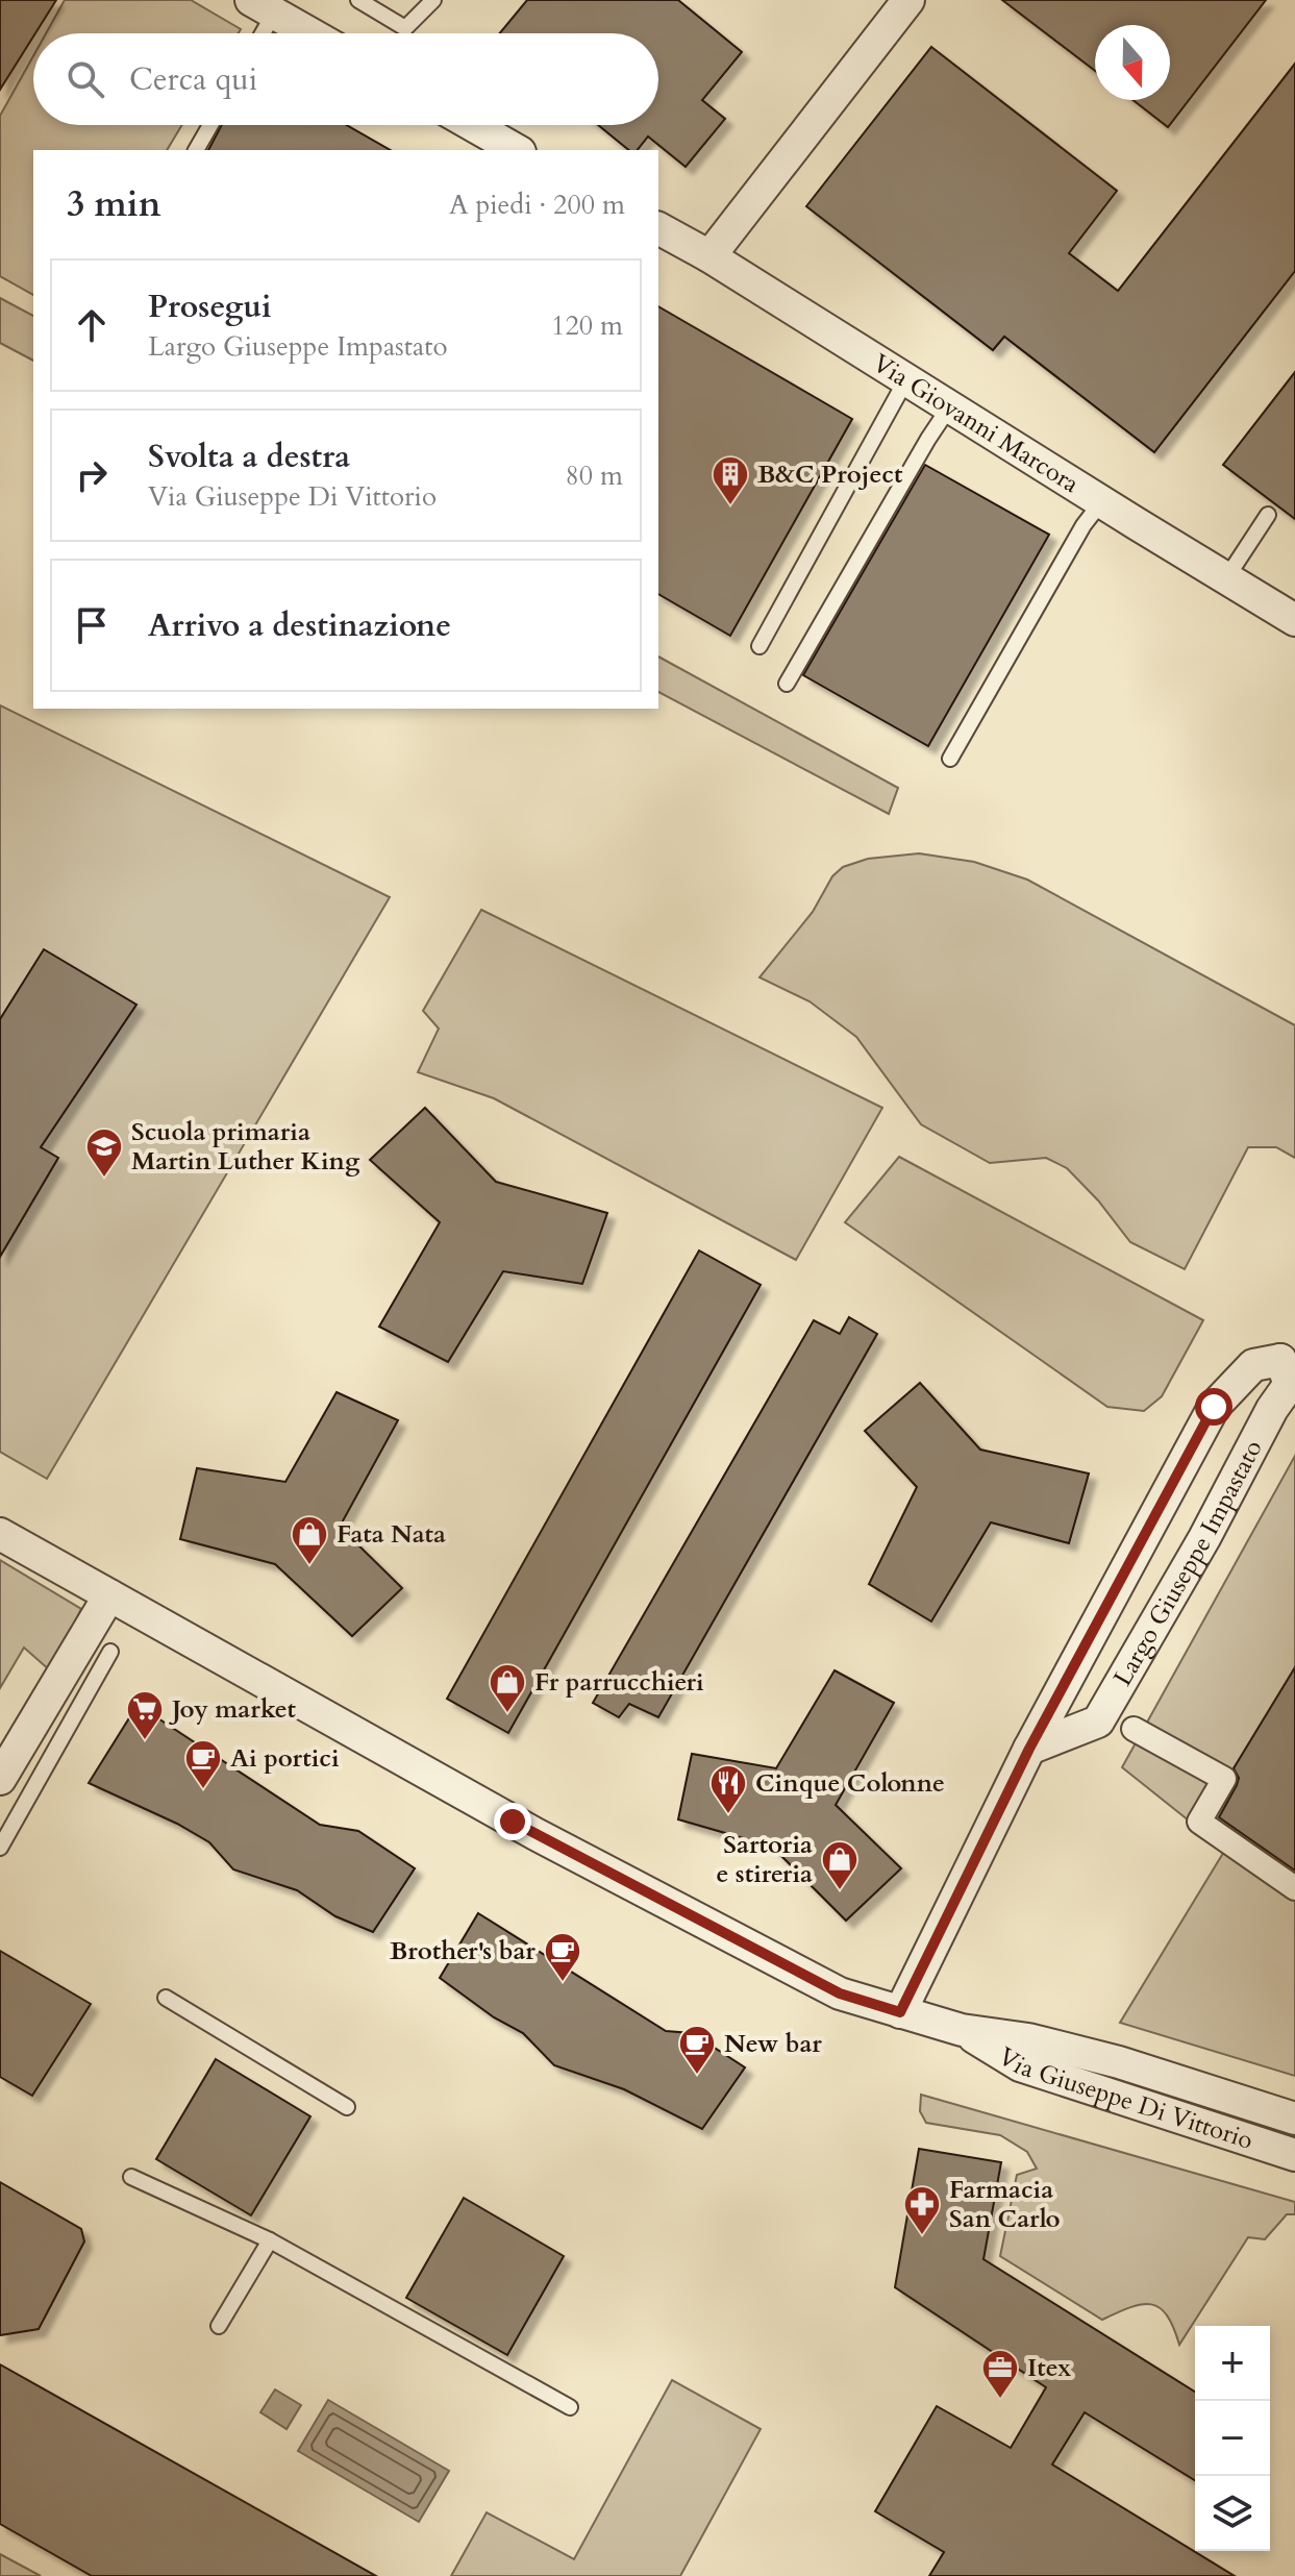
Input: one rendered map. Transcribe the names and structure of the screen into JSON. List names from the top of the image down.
{
  "streets": {
    "street": ["Via Giovanni Marcora", "Largo Giuseppe Impastato", "Via Giuseppe Di Vittorio"]
  },
  "crossings": [
    ["Largo Giuseppe Impastato", "Via Giuseppe Di Vittorio"]
  ],
  "places": {
    "building": ["B&C Project"],
    "school or university": ["Scuola primaria Martin Luther King"],
    "shop": ["Fata Nata", "Fr parrucchieri", "Sartoria e stireria"],
    "supermarket": ["Joy market"],
    "cafe": ["Ai portici", "Brother's bar", "New bar"],
    "restaurant": ["Cinque Colonne"],
    "pharmacy": ["Farmacia San Carlo"],
    "office": ["Itex"]
  },
  "north": "bottom",
  "page": {
    "search": "Cerca qui",
    "heading": ["3 min", "A piedi · 200 m"],
    "list": [
      ["Prosegui", "Largo Giuseppe Impastato", "120 m"],
      ["Svolta a destra", "Via Giuseppe Di Vittorio", "80 m"],
      "Arrivo a destinazione"
    ],
    "map_buttons": ["+", "−"]
  }
}
